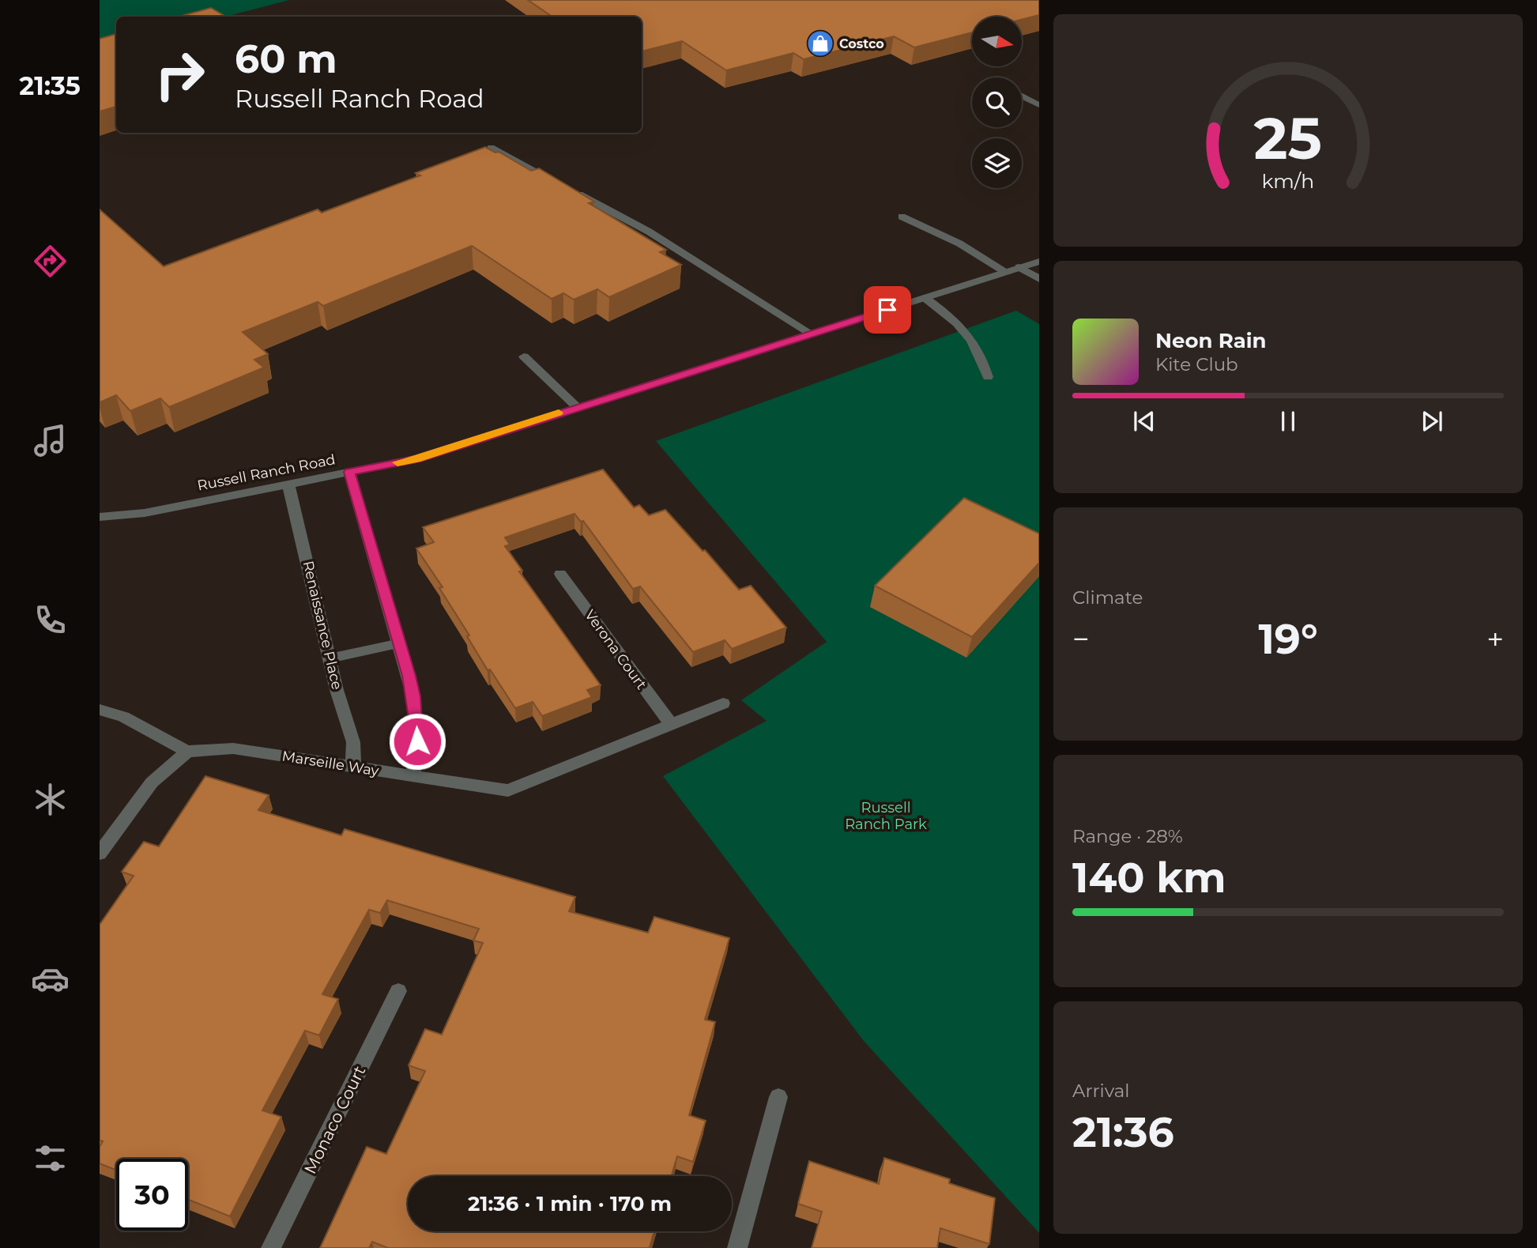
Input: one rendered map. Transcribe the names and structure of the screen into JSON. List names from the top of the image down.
{
  "streets": {
    "street": [
      "Russell Ranch Road",
      "Renaissance Place",
      "Verona Court",
      "Marseille Way",
      "Monaco Court"
    ]
  },
  "crossings": [
    ["Russell Ranch Road", "Renaissance Place"],
    ["Renaissance Place", "Marseille Way"],
    ["Verona Court", "Marseille Way"]
  ],
  "parks": ["Russell Ranch Park"],
  "places": {
    "shop": ["Costco"]
  },
  "north": "right",
  "page": {
    "tabs": "21:35",
    "turn": ["60 m", "Russell Ranch Road"],
    "song": ["Neon Rain", "Kite Club"],
    "tile": [
      "Climate",
      ["Range · 28%", "140 km"],
      ["Arrival", "21:36"]
    ],
    "heat": ["−", "19°", "+"],
    "limit": "30",
    "trip": "21:36 · 1 min · 170 m",
    "gauge": ["25", "km/h"]
  }
}
